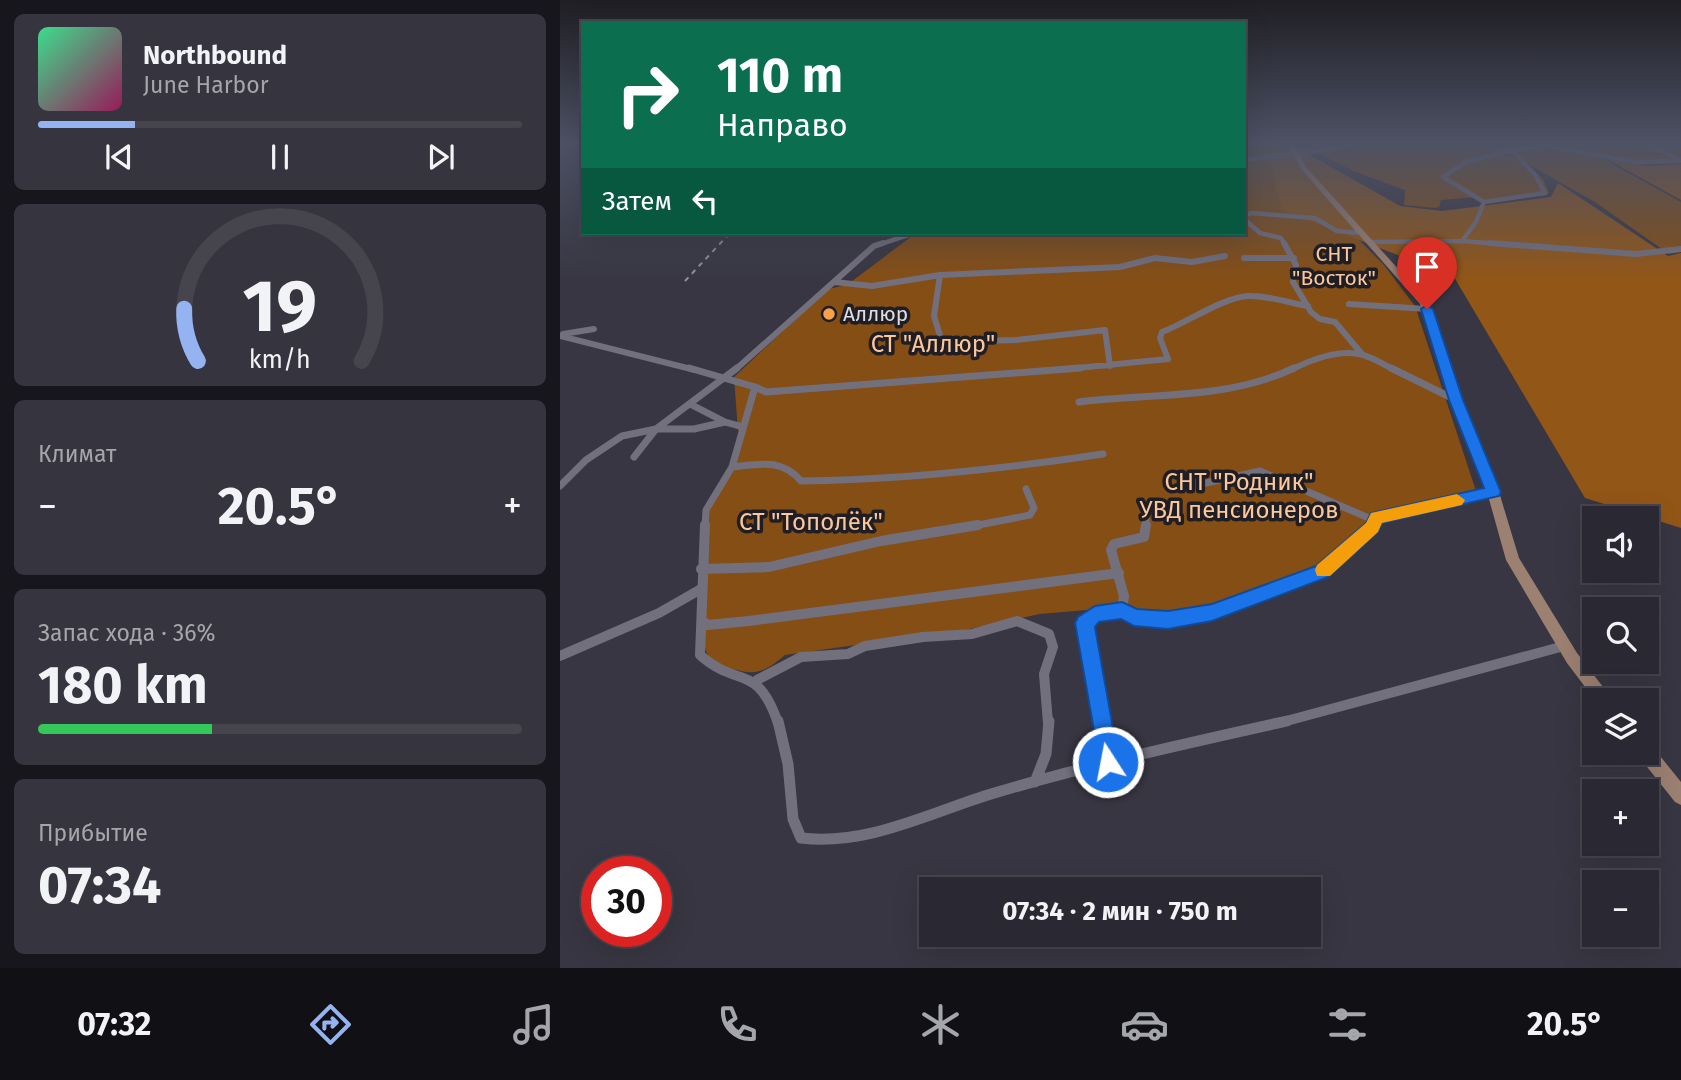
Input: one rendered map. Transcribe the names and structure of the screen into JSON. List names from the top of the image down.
{
  "parks": [
    "СНТ \"Восток\"",
    "СТ \"Аллюр\"",
    "СНТ \"Родник\" УВД пенсионеров",
    "СТ \"Тополёк\""
  ],
  "places": ["Аллюр"],
  "page": {
    "turn": ["110 m", "Направо"],
    "song": ["Northbound", "June Harbor"],
    "then": "Затем",
    "tile": [
      "Климат",
      ["Запас хода · 36%", "180 km"],
      ["Прибытие", "07:34"]
    ],
    "heat": ["−", "20.5°", "+"],
    "map_buttons": ["+", "−"],
    "limit": "30",
    "trip": "07:34 · 2 мин · 750 m",
    "tabs": ["07:32", "20.5°"],
    "gauge": ["19", "km/h"]
  }
}
